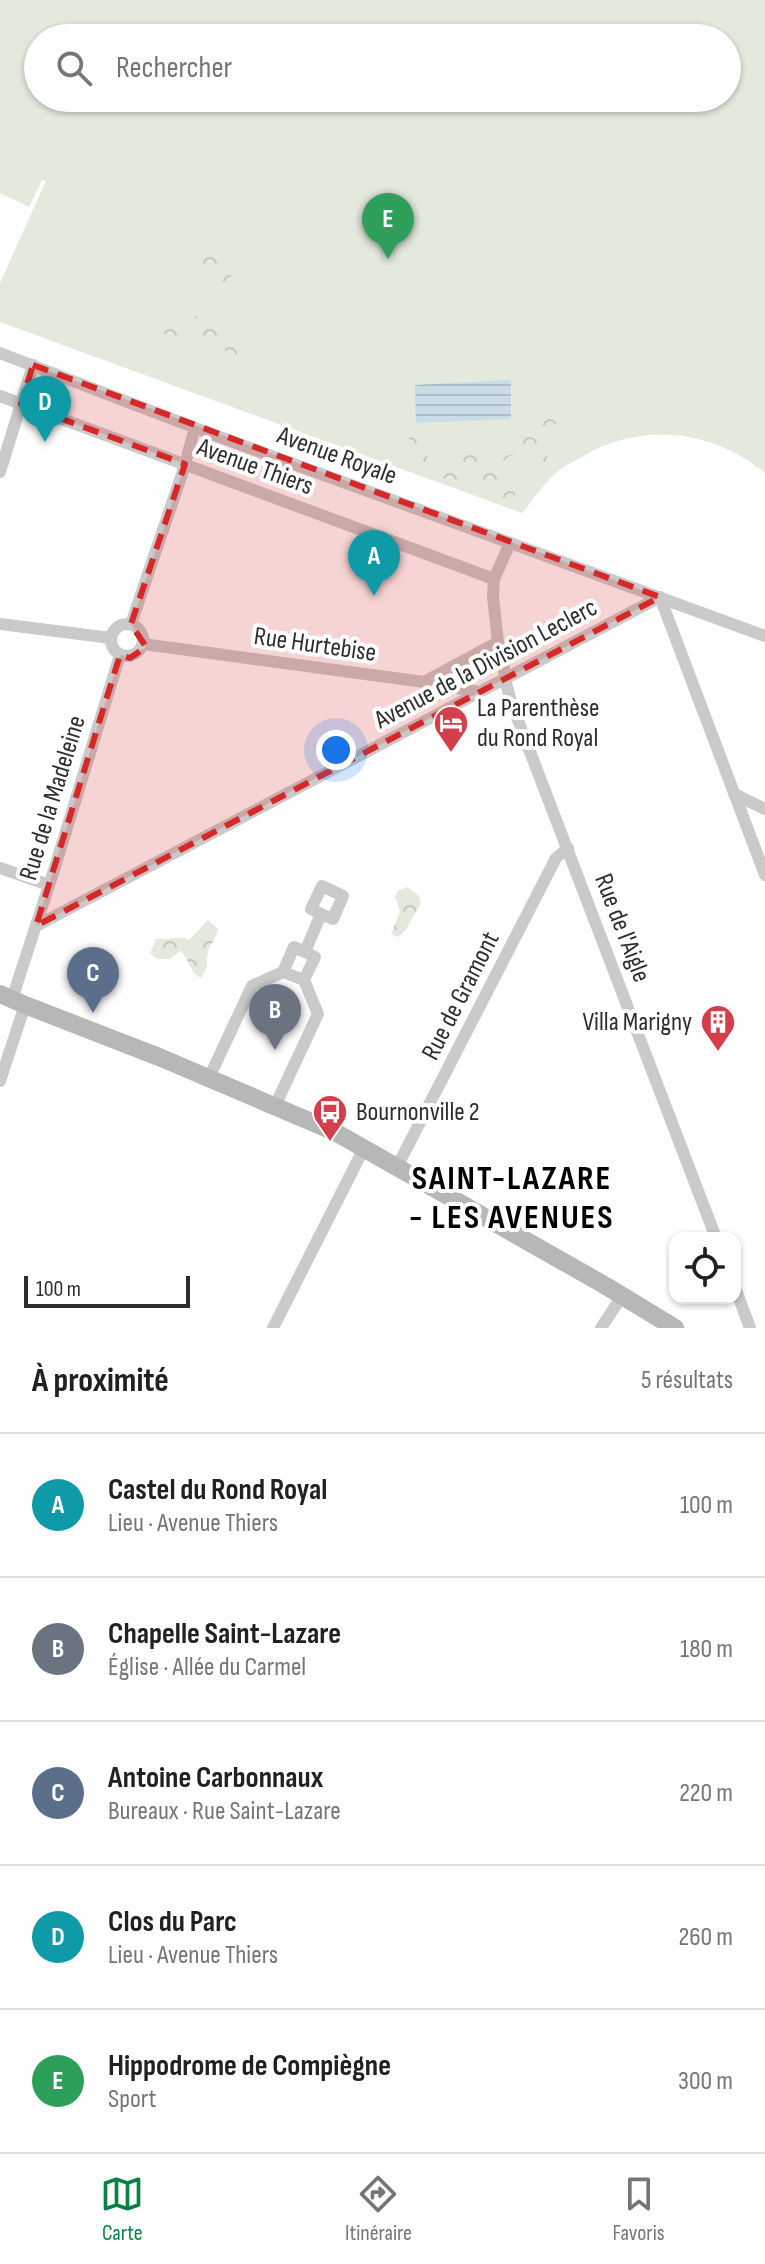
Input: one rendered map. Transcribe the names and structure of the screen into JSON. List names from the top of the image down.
{
  "streets": {
    "street": [
      "Avenue Royale",
      "Avenue Thiers",
      "Rue Hurtebise",
      "Avenue de la Division Leclerc",
      "Rue de la Madeleine",
      "Rue de l'Aigle",
      "Rue de Gramont"
    ]
  },
  "crossings": [
    ["Avenue Royale", "Avenue de la Division Leclerc"],
    ["Avenue Thiers", "Rue de l'Aigle"],
    ["Rue Hurtebise", "Avenue de la Division Leclerc"],
    ["Rue Hurtebise", "Rue de la Madeleine"],
    ["Avenue de la Division Leclerc", "Rue de la Madeleine"],
    ["Avenue de la Division Leclerc", "Rue de l'Aigle"],
    ["Rue de l'Aigle", "Rue de Gramont"]
  ],
  "districts": ["SAINT-LAZARE - LES AVENUES"],
  "places": {
    "hotel": ["La Parenthèse du Rond Royal"],
    "building": ["Villa Marigny"],
    "bus stop": ["Bournonville 2"]
  },
  "scale_bar": "100 m",
  "page": {
    "search": "Rechercher",
    "pins": [
      "E",
      "D",
      "A",
      "C",
      "B"
    ],
    "scale": "100 m",
    "heading": ["À proximité", "5 résultats"],
    "list": [
      {
        "mark": "A",
        "name": "Castel du Rond Royal",
        "note": "Lieu · Avenue Thiers",
        "value": "100 m"
      },
      {
        "mark": "B",
        "name": "Chapelle Saint-Lazare",
        "note": "Église · Allée du Carmel",
        "value": "180 m"
      },
      {
        "mark": "C",
        "name": "Antoine Carbonnaux",
        "note": "Bureaux · Rue Saint-Lazare",
        "value": "220 m"
      },
      {
        "mark": "D",
        "name": "Clos du Parc",
        "note": "Lieu · Avenue Thiers",
        "value": "260 m"
      },
      {
        "mark": "E",
        "name": "Hippodrome de Compiègne",
        "note": "Sport",
        "value": "300 m"
      }
    ],
    "nav": ["Carte", "Itinéraire", "Favoris"]
  }
}
